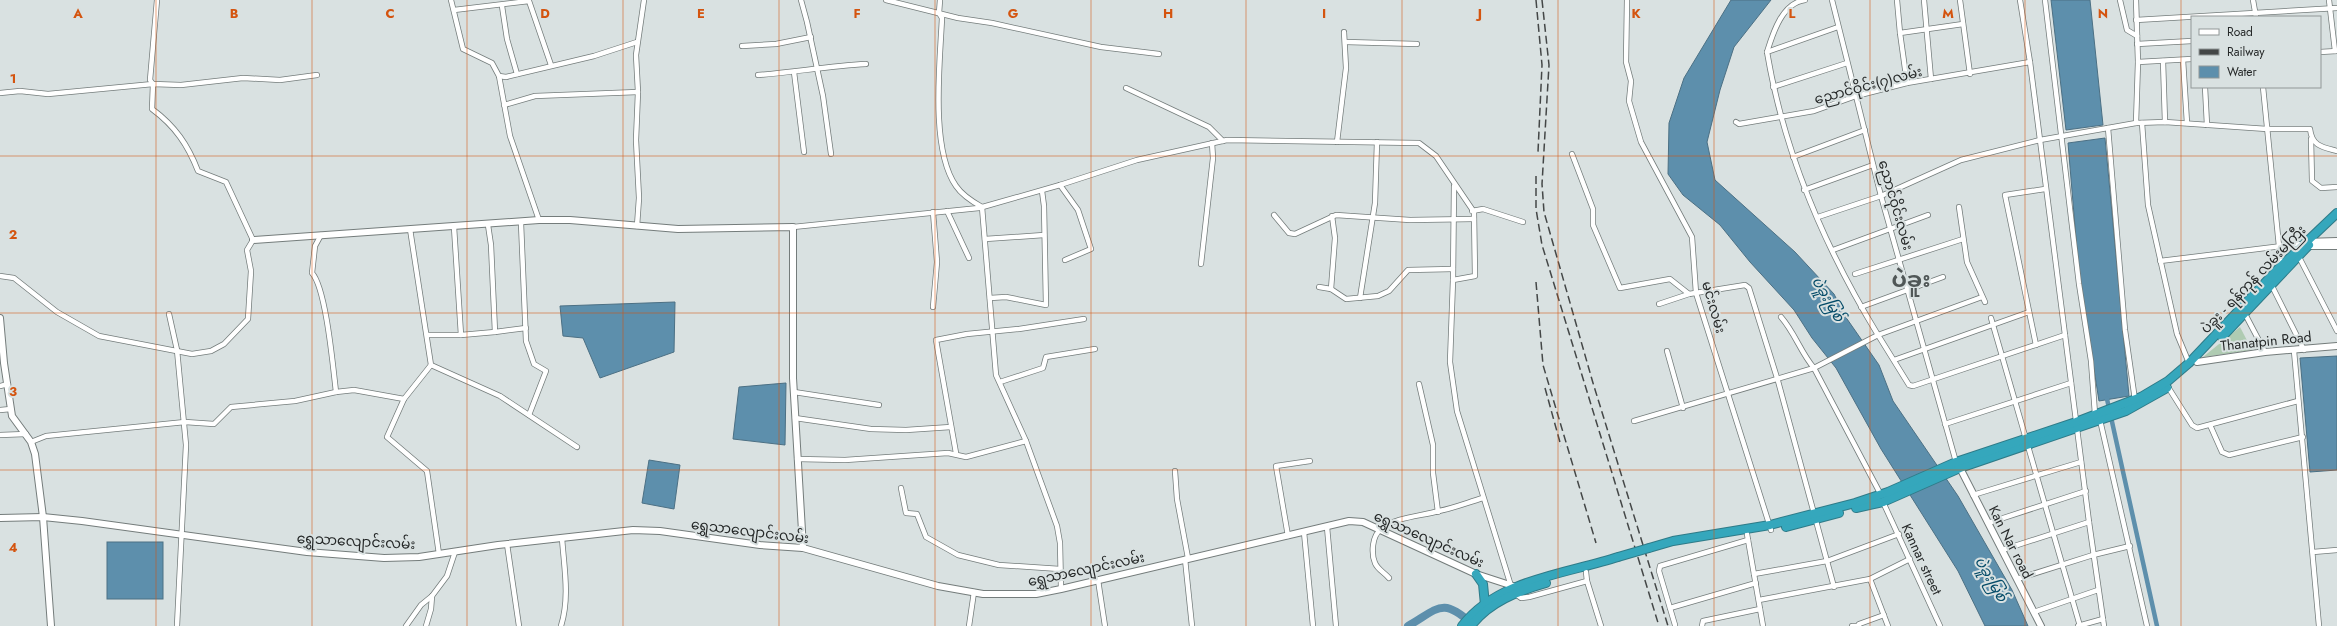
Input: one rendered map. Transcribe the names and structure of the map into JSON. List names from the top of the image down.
{
  "streets": {
    "highway": ["ပဲခူး - ရန်ကုန် လမ်းမကြီး"],
    "street": [
      "ညောင်ဝိုင်း(၇)လမ်း",
      "ညောင်ဝိုင်းလမ်း",
      "မင်းလမ်း",
      "Thanatpin Road",
      "ရွှေသာလျောင်းလမ်း",
      "Kan Nar road",
      "Kannar street"
    ]
  },
  "crossings": [
    ["ညောင်ဝိုင်း(၇)လမ်း", "ညောင်ဝိုင်းလမ်း"],
    ["ညောင်ဝိုင်းလမ်း", "Kan Nar road"],
    ["ပဲခူး - ရန်ကုန် လမ်းမကြီး", "Thanatpin Road"]
  ],
  "districts": ["ပဲခူး"],
  "water": ["ပဲခူးမြစ်"],
  "legend": ["Road", "Railway", "Water"],
  "grid": {
    "columns": [
      "A",
      "B",
      "C",
      "D",
      "E",
      "F",
      "G",
      "H",
      "I",
      "J",
      "K",
      "L",
      "M",
      "N"
    ],
    "rows": [
      "1",
      "2",
      "3",
      "4"
    ]
  }
}
